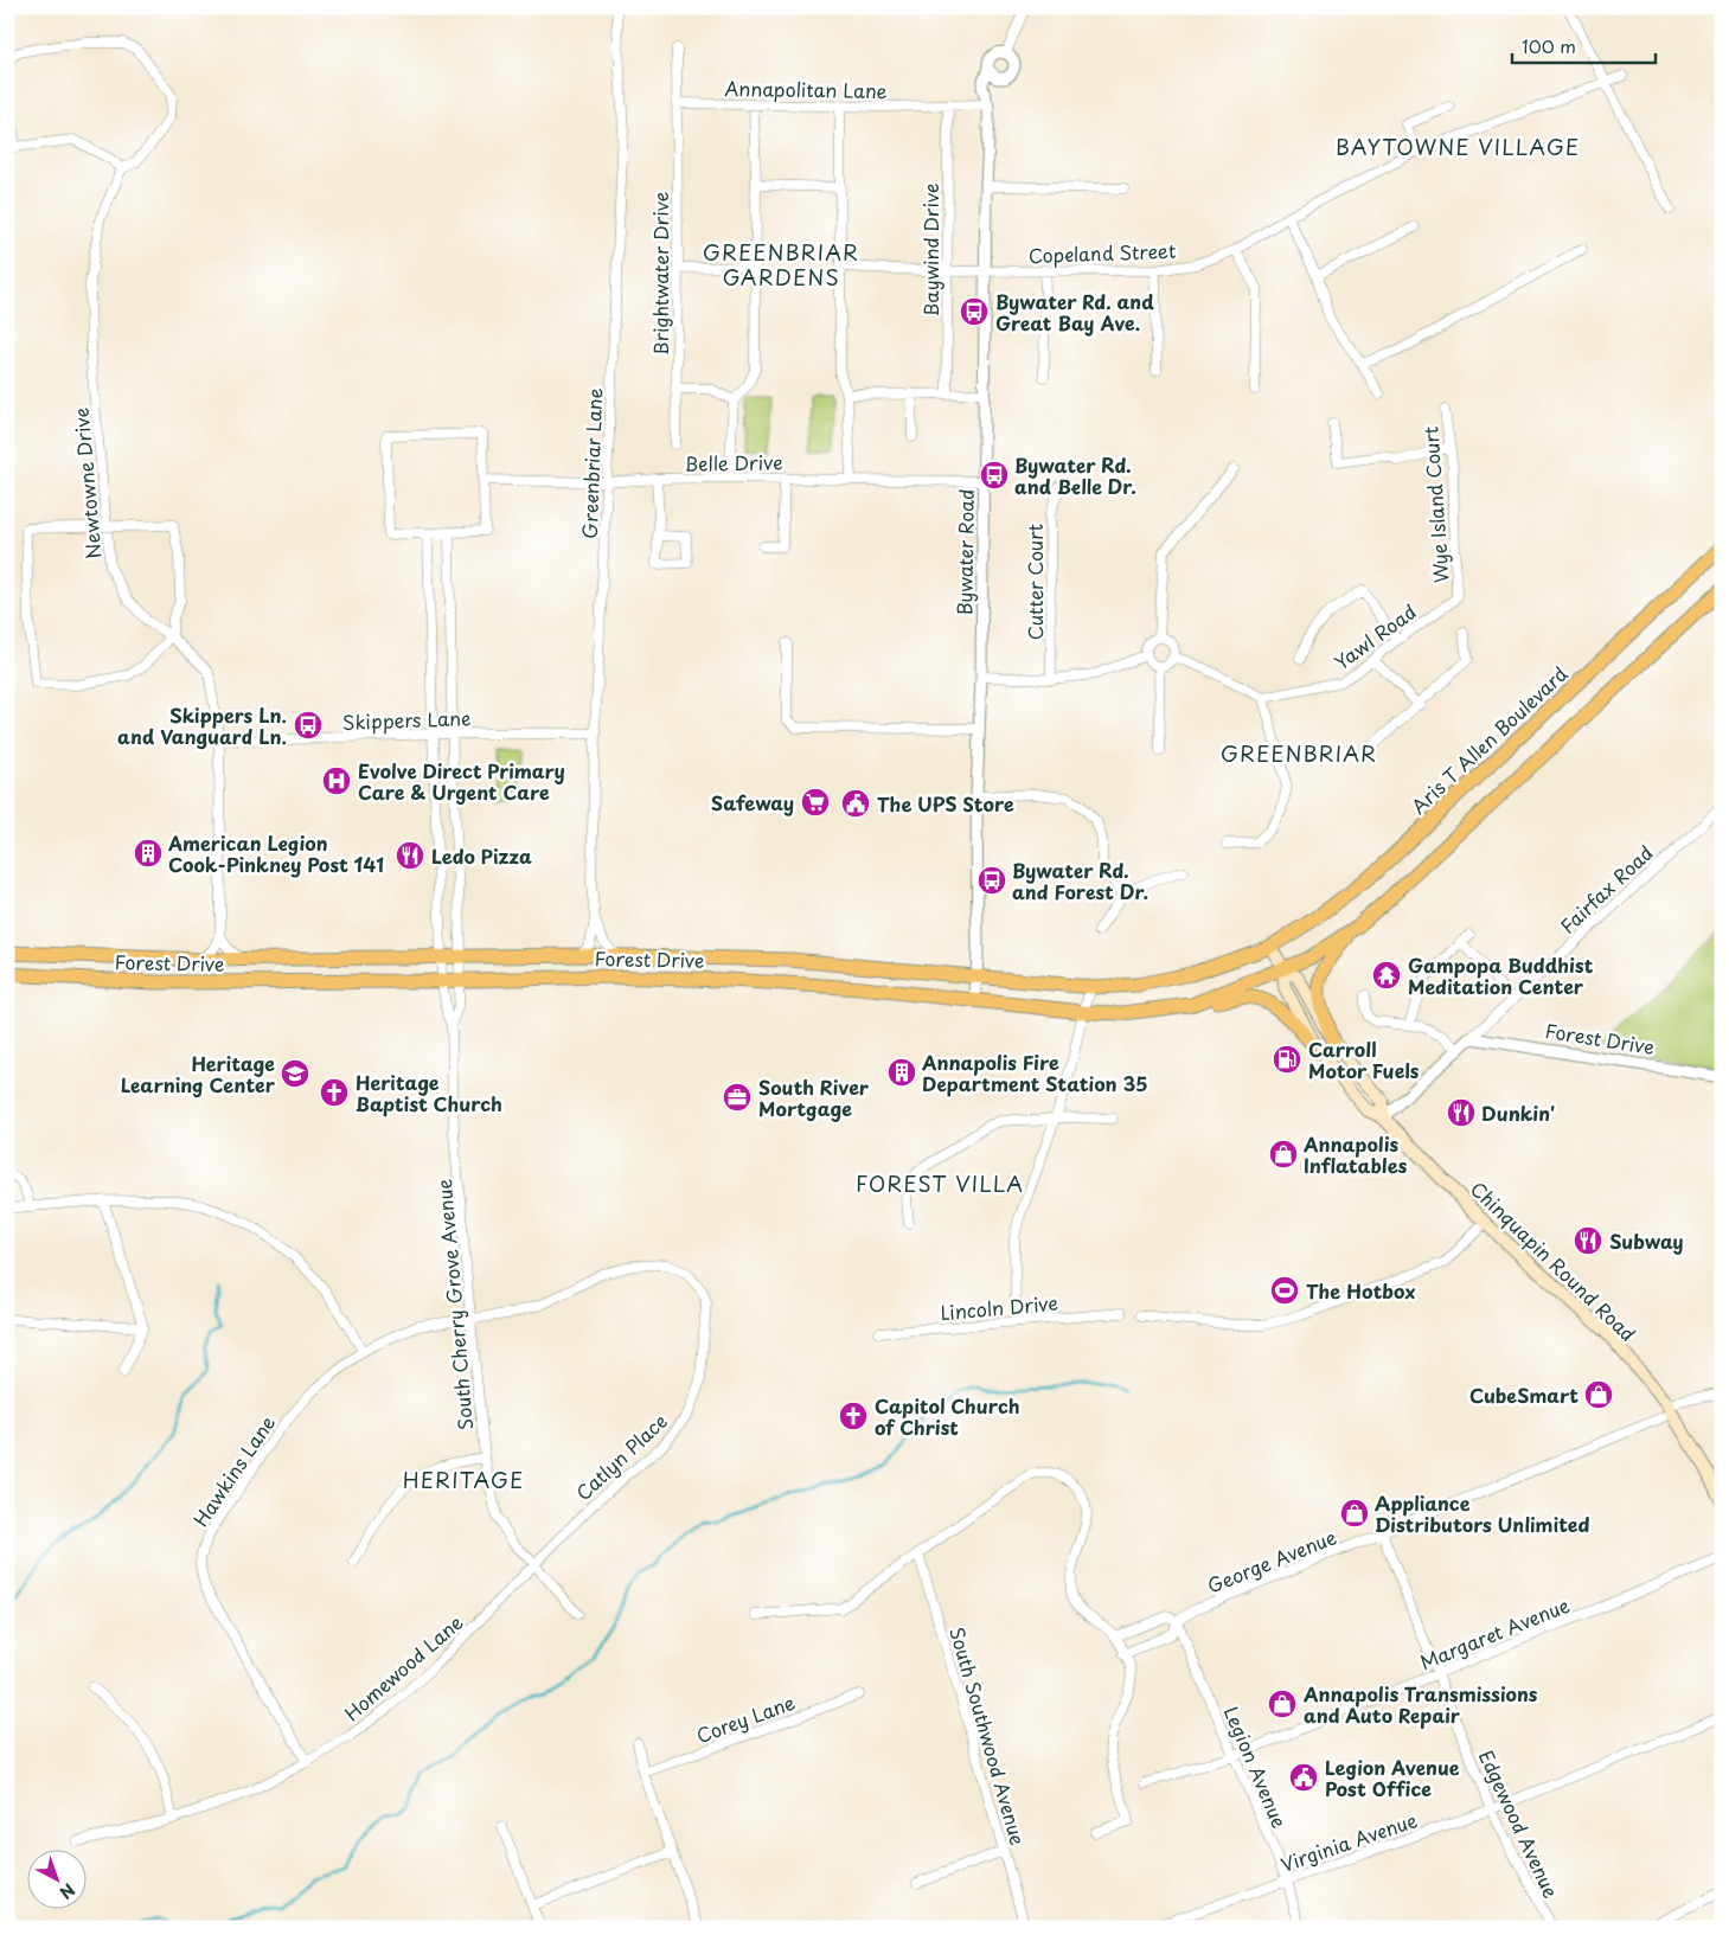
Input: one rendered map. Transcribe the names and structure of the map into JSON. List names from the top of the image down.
{
  "streets": {
    "main road": ["Aris T Allen Boulevard", "Forest Drive", "Chinquapin Round Road"],
    "street": [
      "Annapolitan Lane",
      "Baywind Drive",
      "Copeland Street",
      "Brightwater Drive",
      "Belle Drive",
      "Greenbriar Lane",
      "Newtowne Drive",
      "Wye Island Court",
      "Bywater Road",
      "Cutter Court",
      "Yawl Road",
      "Skippers Lane",
      "Fairfax Road",
      "South Cherry Grove Avenue",
      "Lincoln Drive",
      "Catlyn Place",
      "Hawkins Lane",
      "George Avenue",
      "Margaret Avenue",
      "Homewood Lane",
      "Corey Lane",
      "South Southwood Avenue",
      "Legion Avenue",
      "Edgewood Avenue",
      "Virginia Avenue"
    ]
  },
  "crossings": [
    ["Annapolitan Lane", "Baywind Drive"],
    ["Annapolitan Lane", "Brightwater Drive"],
    ["Annapolitan Lane", "Bywater Road"],
    ["Baywind Drive", "Copeland Street"],
    ["Copeland Street", "Bywater Road"],
    ["Belle Drive", "Greenbriar Lane"],
    ["Belle Drive", "Bywater Road"],
    ["Greenbriar Lane", "Skippers Lane"],
    ["Greenbriar Lane", "Forest Drive"],
    ["Newtowne Drive", "Skippers Lane"],
    ["Wye Island Court", "Yawl Road"],
    ["Bywater Road", "Forest Drive"],
    ["Skippers Lane", "South Cherry Grove Avenue"],
    ["Aris T Allen Boulevard", "Forest Drive"],
    ["Aris T Allen Boulevard", "Chinquapin Round Road"],
    ["Fairfax Road", "Forest Drive"],
    ["Fairfax Road", "Chinquapin Round Road"],
    ["Forest Drive", "Chinquapin Round Road"],
    ["Forest Drive", "South Cherry Grove Avenue"],
    ["Chinquapin Round Road", "George Avenue"],
    ["South Cherry Grove Avenue", "Catlyn Place"],
    ["South Cherry Grove Avenue", "Hawkins Lane"],
    ["South Cherry Grove Avenue", "Homewood Lane"],
    ["Catlyn Place", "Hawkins Lane"],
    ["Catlyn Place", "Homewood Lane"],
    ["Hawkins Lane", "Homewood Lane"],
    ["George Avenue", "Legion Avenue"],
    ["George Avenue", "Edgewood Avenue"],
    ["Margaret Avenue", "Legion Avenue"],
    ["Margaret Avenue", "Edgewood Avenue"],
    ["Legion Avenue", "Virginia Avenue"],
    ["Edgewood Avenue", "Virginia Avenue"]
  ],
  "districts": [
    "BAYTOWNE VILLAGE",
    "GREENBRIAR GARDENS",
    "GREENBRIAR",
    "FOREST VILLA",
    "HERITAGE"
  ],
  "places": {
    "bus stop": [
      "Bywater Rd. and Great Bay Ave.",
      "Bywater Rd. and Belle Dr.",
      "Skippers Ln. and Vanguard Ln.",
      "Bywater Rd. and Forest Dr."
    ],
    "hospital": ["Evolve Direct Primary Care & Urgent Care"],
    "supermarket": ["Safeway"],
    "public building": ["The UPS Store", "Legion Avenue Post Office"],
    "building": ["American Legion Cook-Pinkney Post 141", "Annapolis Fire Department Station 35"],
    "restaurant": ["Ledo Pizza", "Dunkin'", "Subway"],
    "temple": ["Gampopa Buddhist Meditation Center"],
    "fuel station": ["Carroll Motor Fuels"],
    "school or university": ["Heritage Learning Center"],
    "church": ["Heritage Baptist Church", "Capitol Church of Christ"],
    "office": ["South River Mortgage"],
    "shop": [
      "Annapolis Inflatables",
      "CubeSmart",
      "Appliance Distributors Unlimited",
      "Annapolis Transmissions and Auto Repair"
    ],
    "sports": ["The Hotbox"]
  },
  "scale_bar": "100 m",
  "north": "bottom right"
}
